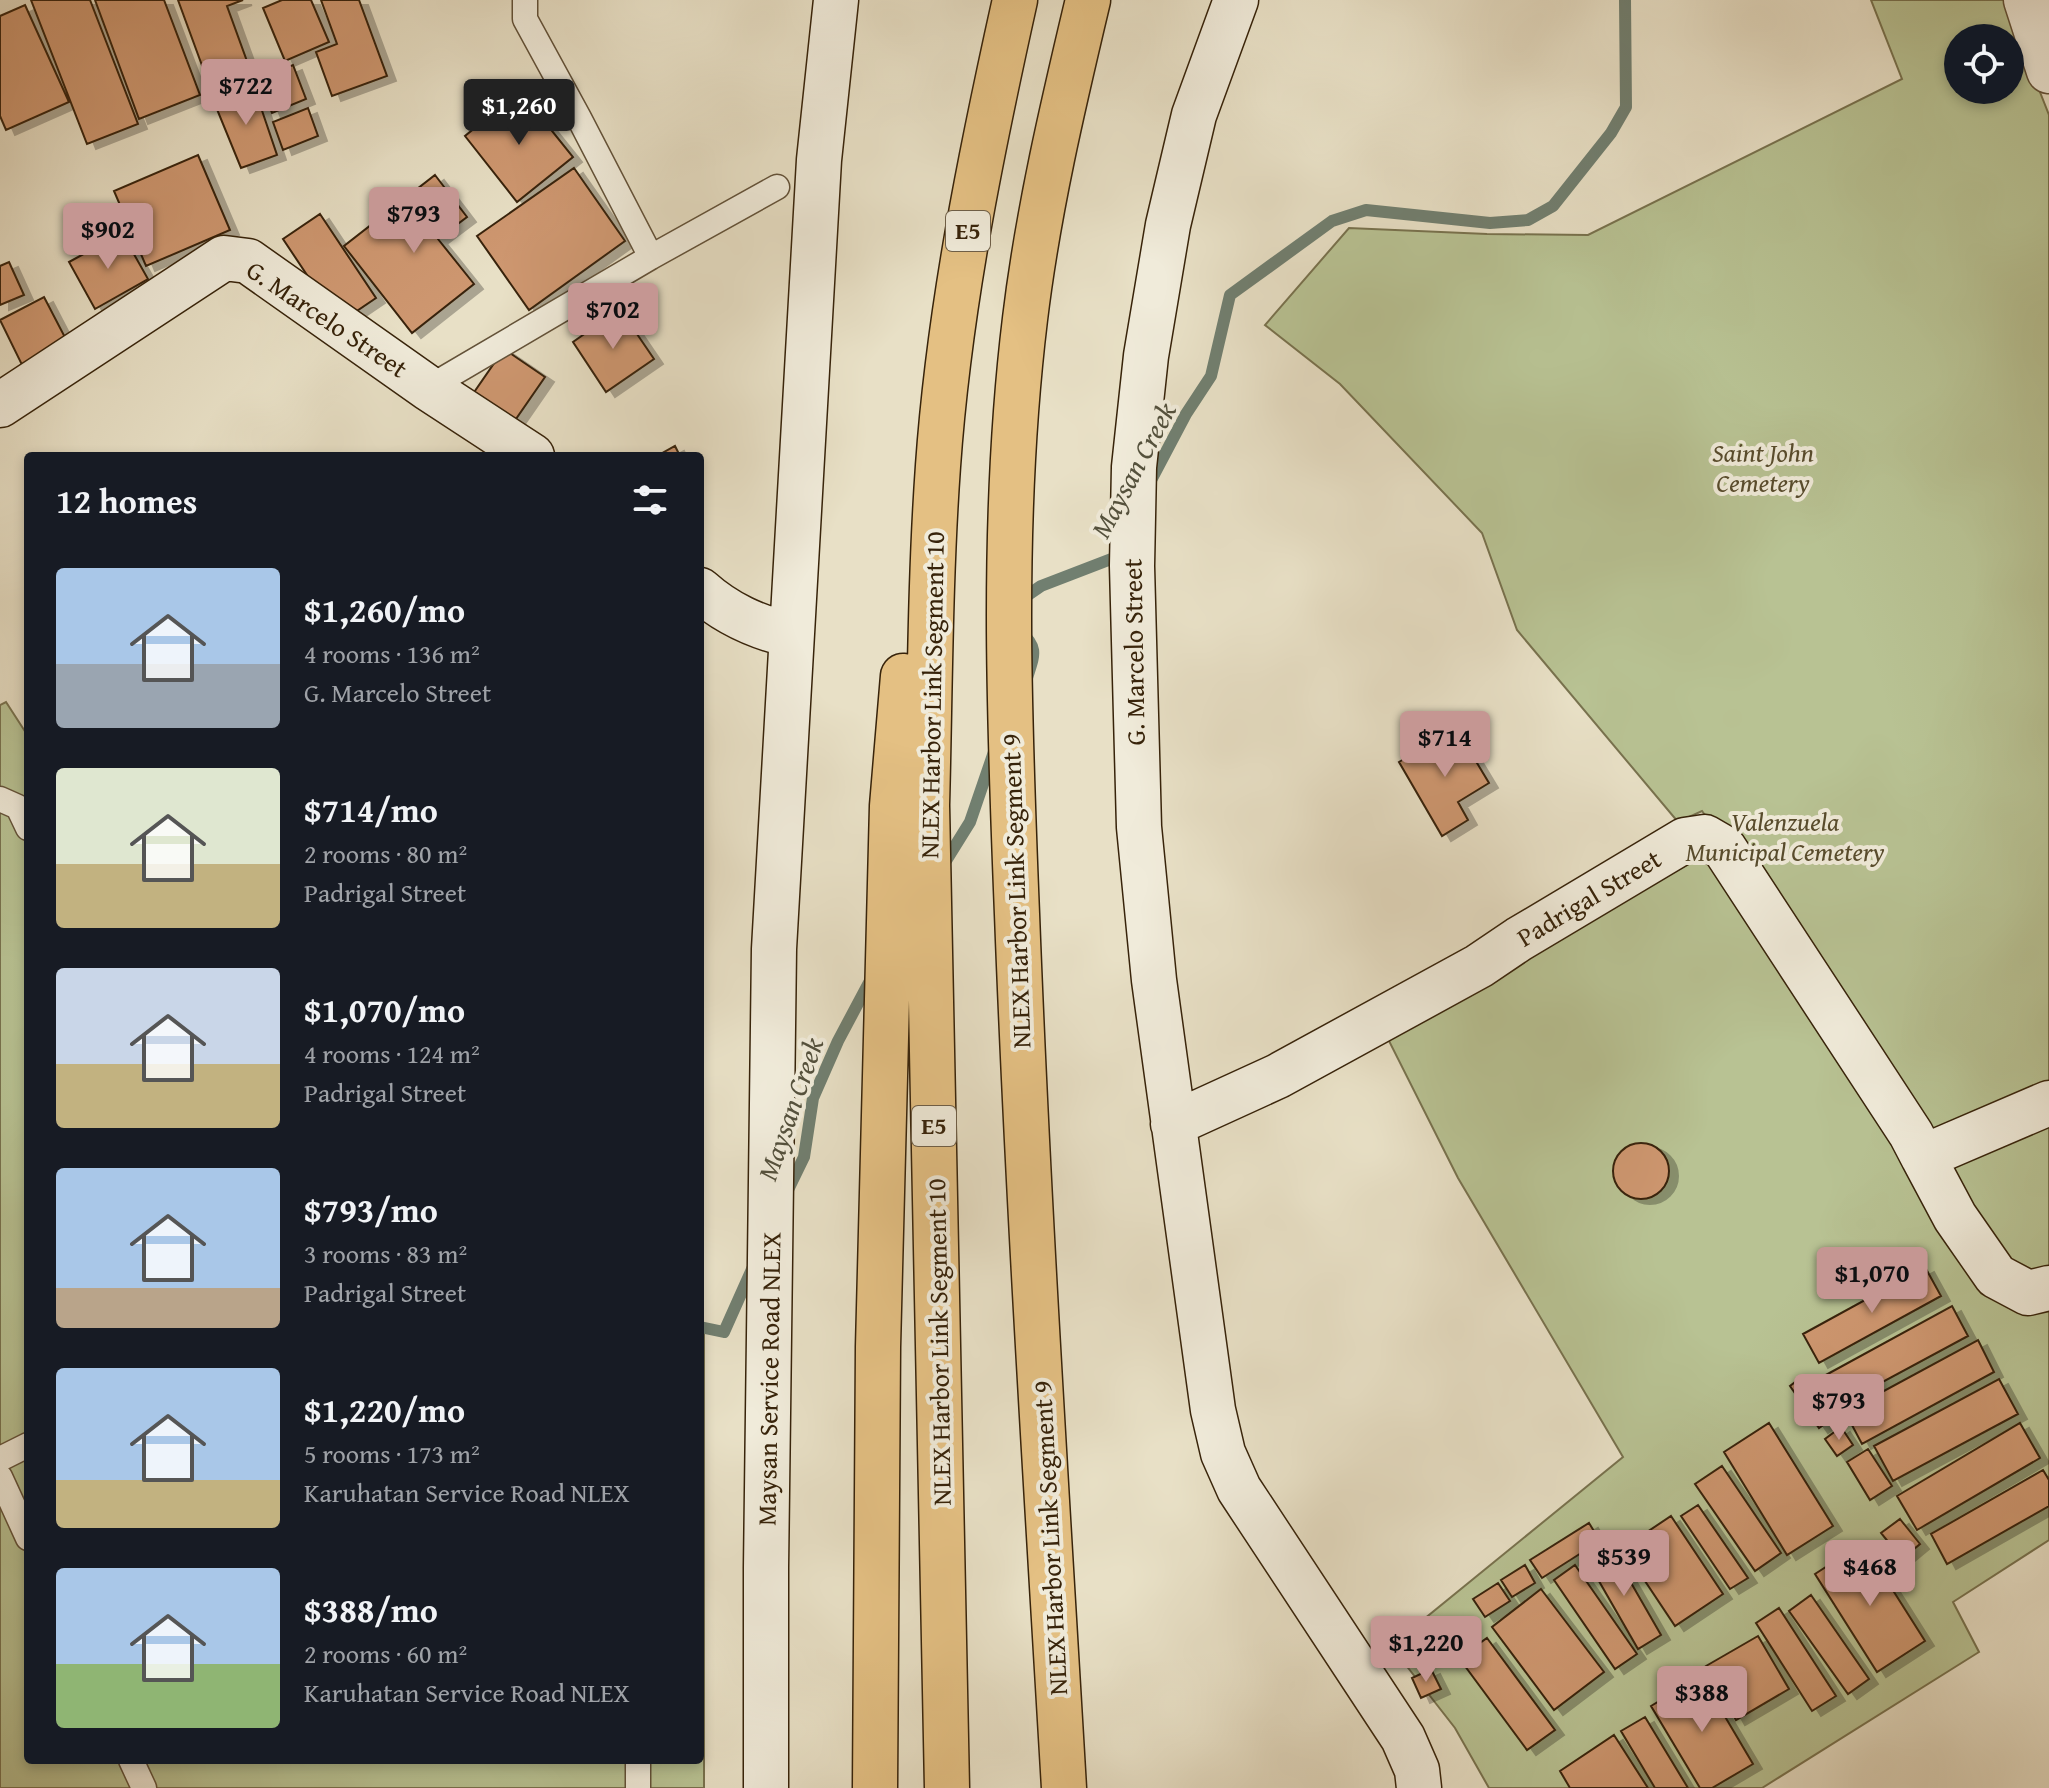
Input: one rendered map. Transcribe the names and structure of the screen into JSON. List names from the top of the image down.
{
  "streets": {
    "highway": ["E5", "NLEX Harbor Link Segment 10", "NLEX Harbor Link Segment 9"],
    "street": ["G. Marcelo Street", "Padrigal Street", "Maysan Service Road NLEX"]
  },
  "crossings": [
    ["E5", "NLEX Harbor Link Segment 10"],
    ["G. Marcelo Street", "Padrigal Street"]
  ],
  "water": ["Maysan Creek"],
  "parks": ["Saint John Cemetery", "Valenzuela Municipal Cemetery"],
  "page": {
    "price": [
      "$722",
      "$1,260",
      "$793",
      "$902",
      "$702",
      "$714",
      "$1,070",
      "$793",
      "$539",
      "$468",
      "$1,220",
      "$388"
    ],
    "heading": "12 homes",
    "list": [
      {
        "name": "$1,260/mo",
        "note": "4 rooms · 136 m² · G. Marcelo Street"
      },
      {
        "name": "$714/mo",
        "note": "2 rooms · 80 m² · Padrigal Street"
      },
      {
        "name": "$1,070/mo",
        "note": "4 rooms · 124 m² · Padrigal Street"
      },
      {
        "name": "$793/mo",
        "note": "3 rooms · 83 m² · Padrigal Street"
      },
      {
        "name": "$1,220/mo",
        "note": "5 rooms · 173 m² · Karuhatan Service Road NLEX"
      },
      {
        "name": "$388/mo",
        "note": "2 rooms · 60 m² · Karuhatan Service Road NLEX"
      }
    ]
  }
}
